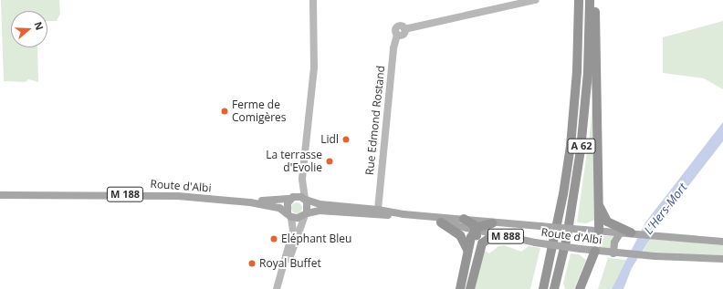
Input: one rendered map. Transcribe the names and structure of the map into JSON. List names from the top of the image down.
{
  "streets": {
    "highway": ["A 62"],
    "main road": [
      "Rue Edmond Rostand",
      "Route d'Albi",
      "M 188",
      "M 888"
    ]
  },
  "crossings": [
    ["Rue Edmond Rostand", "Route d'Albi"]
  ],
  "water": ["L'Hers-Mort"],
  "places": [
    "Ferme de Comigères",
    "Lidl",
    "La terrasse d'Evolie",
    "Eléphant Bleu",
    "Royal Buffet"
  ],
  "north": "right"
}
